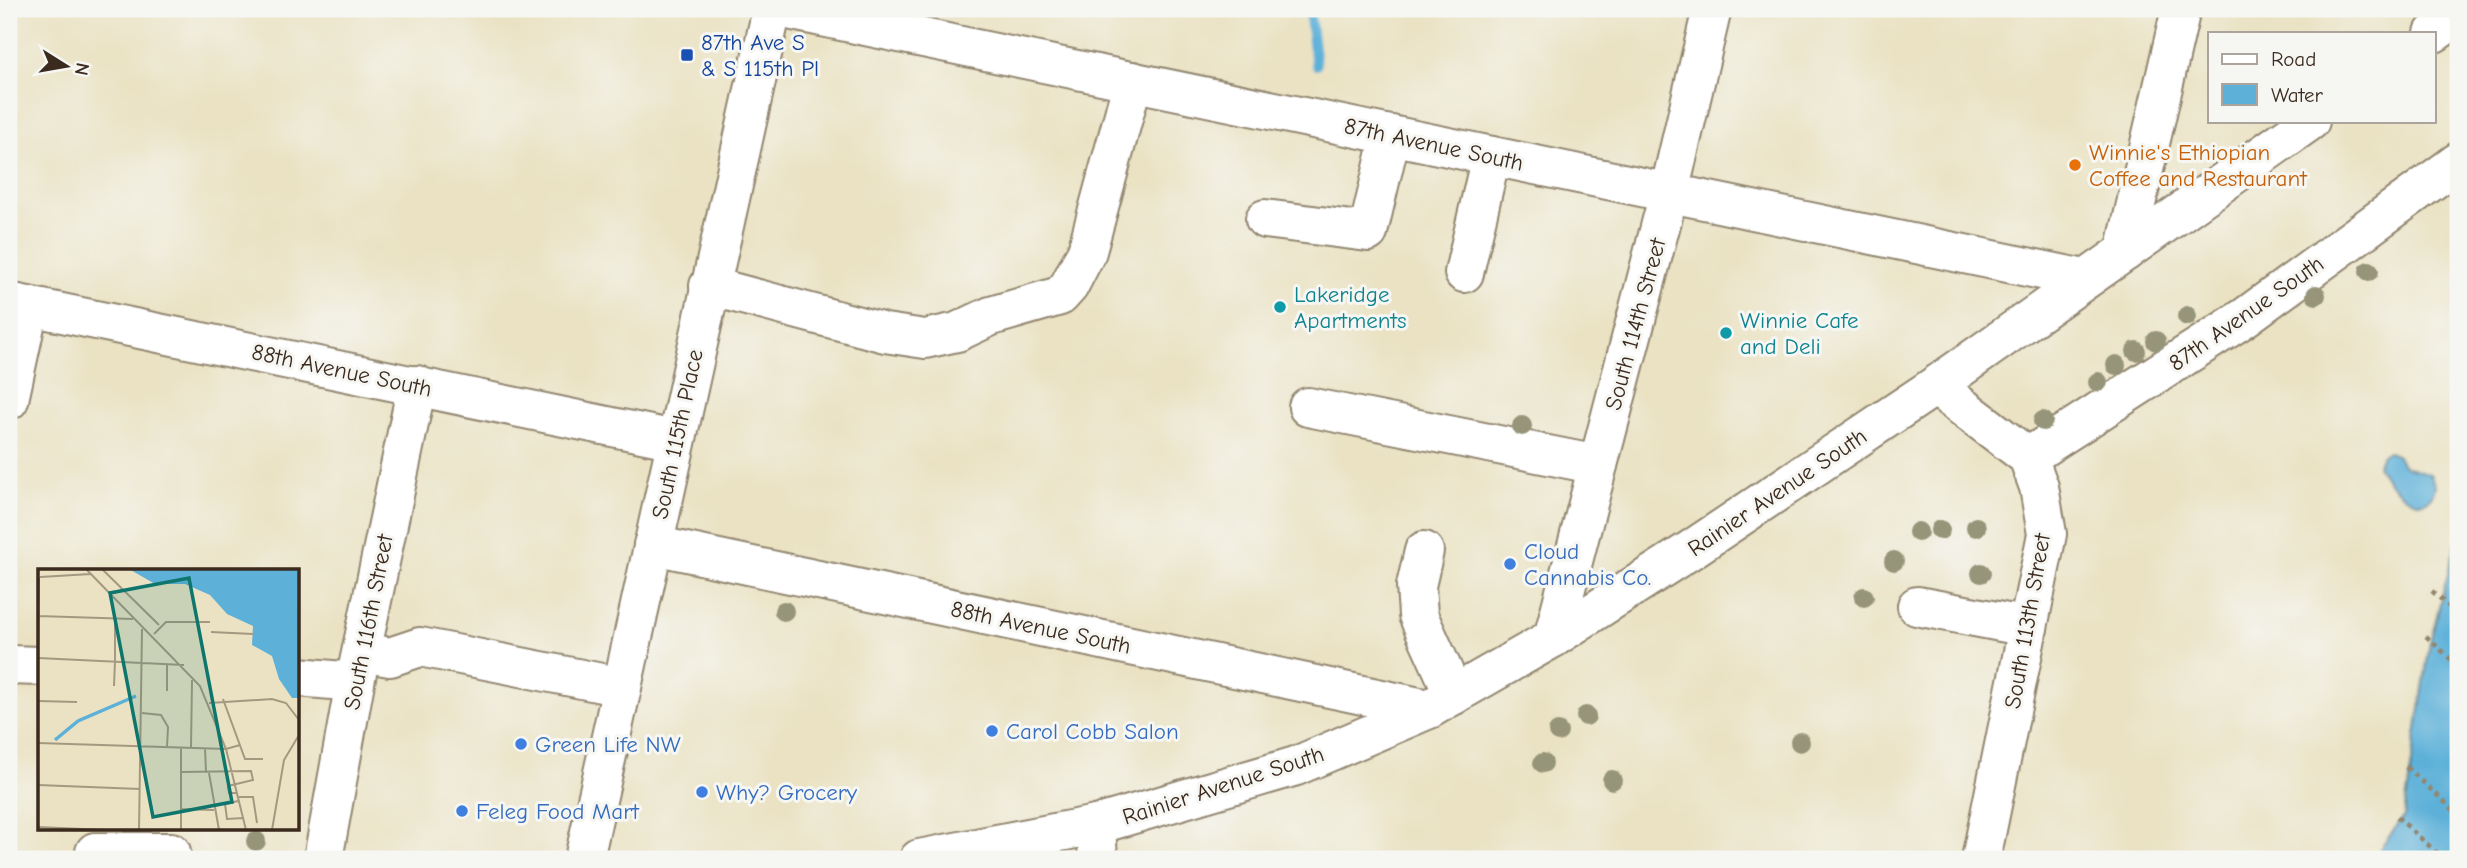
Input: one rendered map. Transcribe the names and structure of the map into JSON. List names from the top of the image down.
{
  "streets": {
    "street": [
      "87th Avenue South",
      "South 114th Street",
      "88th Avenue South",
      "South 115th Place",
      "Rainier Avenue South",
      "South 113th Street",
      "South 116th Street"
    ]
  },
  "crossings": [
    ["87th Avenue South", "South 114th Street"],
    ["87th Avenue South", "Rainier Avenue South"],
    ["87th Avenue South", "South 113th Street"],
    ["South 114th Street", "Rainier Avenue South"],
    ["88th Avenue South", "South 115th Place"],
    ["88th Avenue South", "Rainier Avenue South"],
    ["88th Avenue South", "South 116th Street"]
  ],
  "places": {
    "transit": ["87th Ave S & S 115th Pl"],
    "other": [
      "Winnie's Ethiopian Coffee and Restaurant",
      "Lakeridge Apartments",
      "Winnie Cafe and Deli",
      "Cloud Cannabis Co.",
      "Carol Cobb Salon",
      "Green Life NW",
      "Why? Grocery",
      "Feleg Food Mart"
    ]
  },
  "legend": ["Road", "Water"],
  "north": "right"
}
